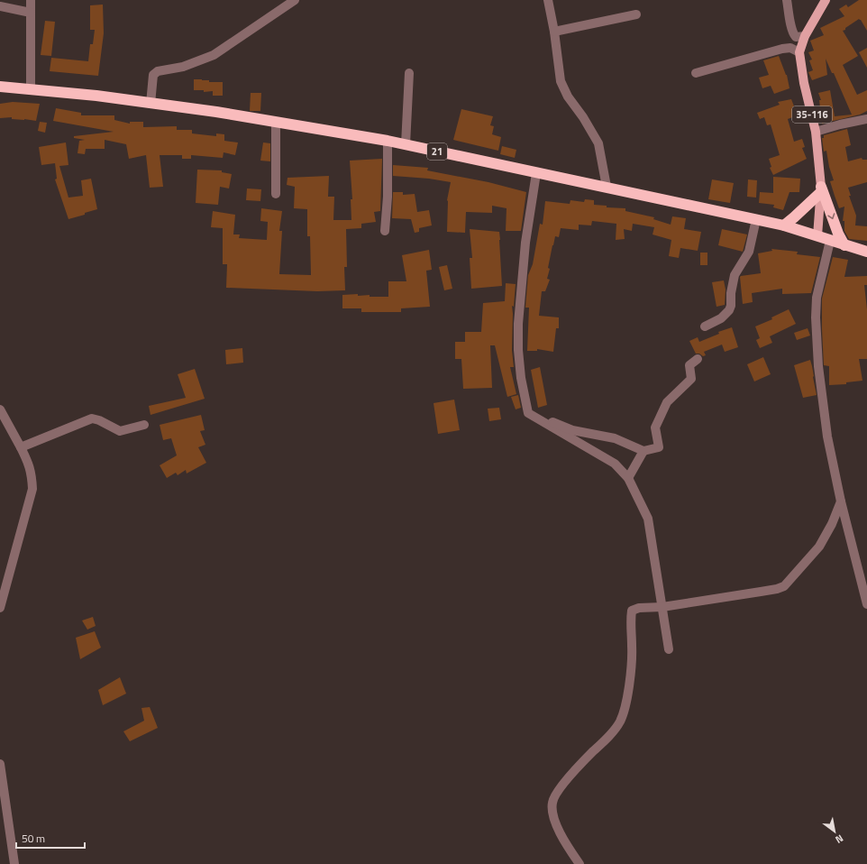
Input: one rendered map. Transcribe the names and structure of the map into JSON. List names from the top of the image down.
{
  "streets": {
    "highway": ["21"],
    "main road": ["35-116"]
  },
  "crossings": [
    ["35-116", "21"]
  ],
  "scale_bar": "50 m",
  "north": "bottom right"
}
